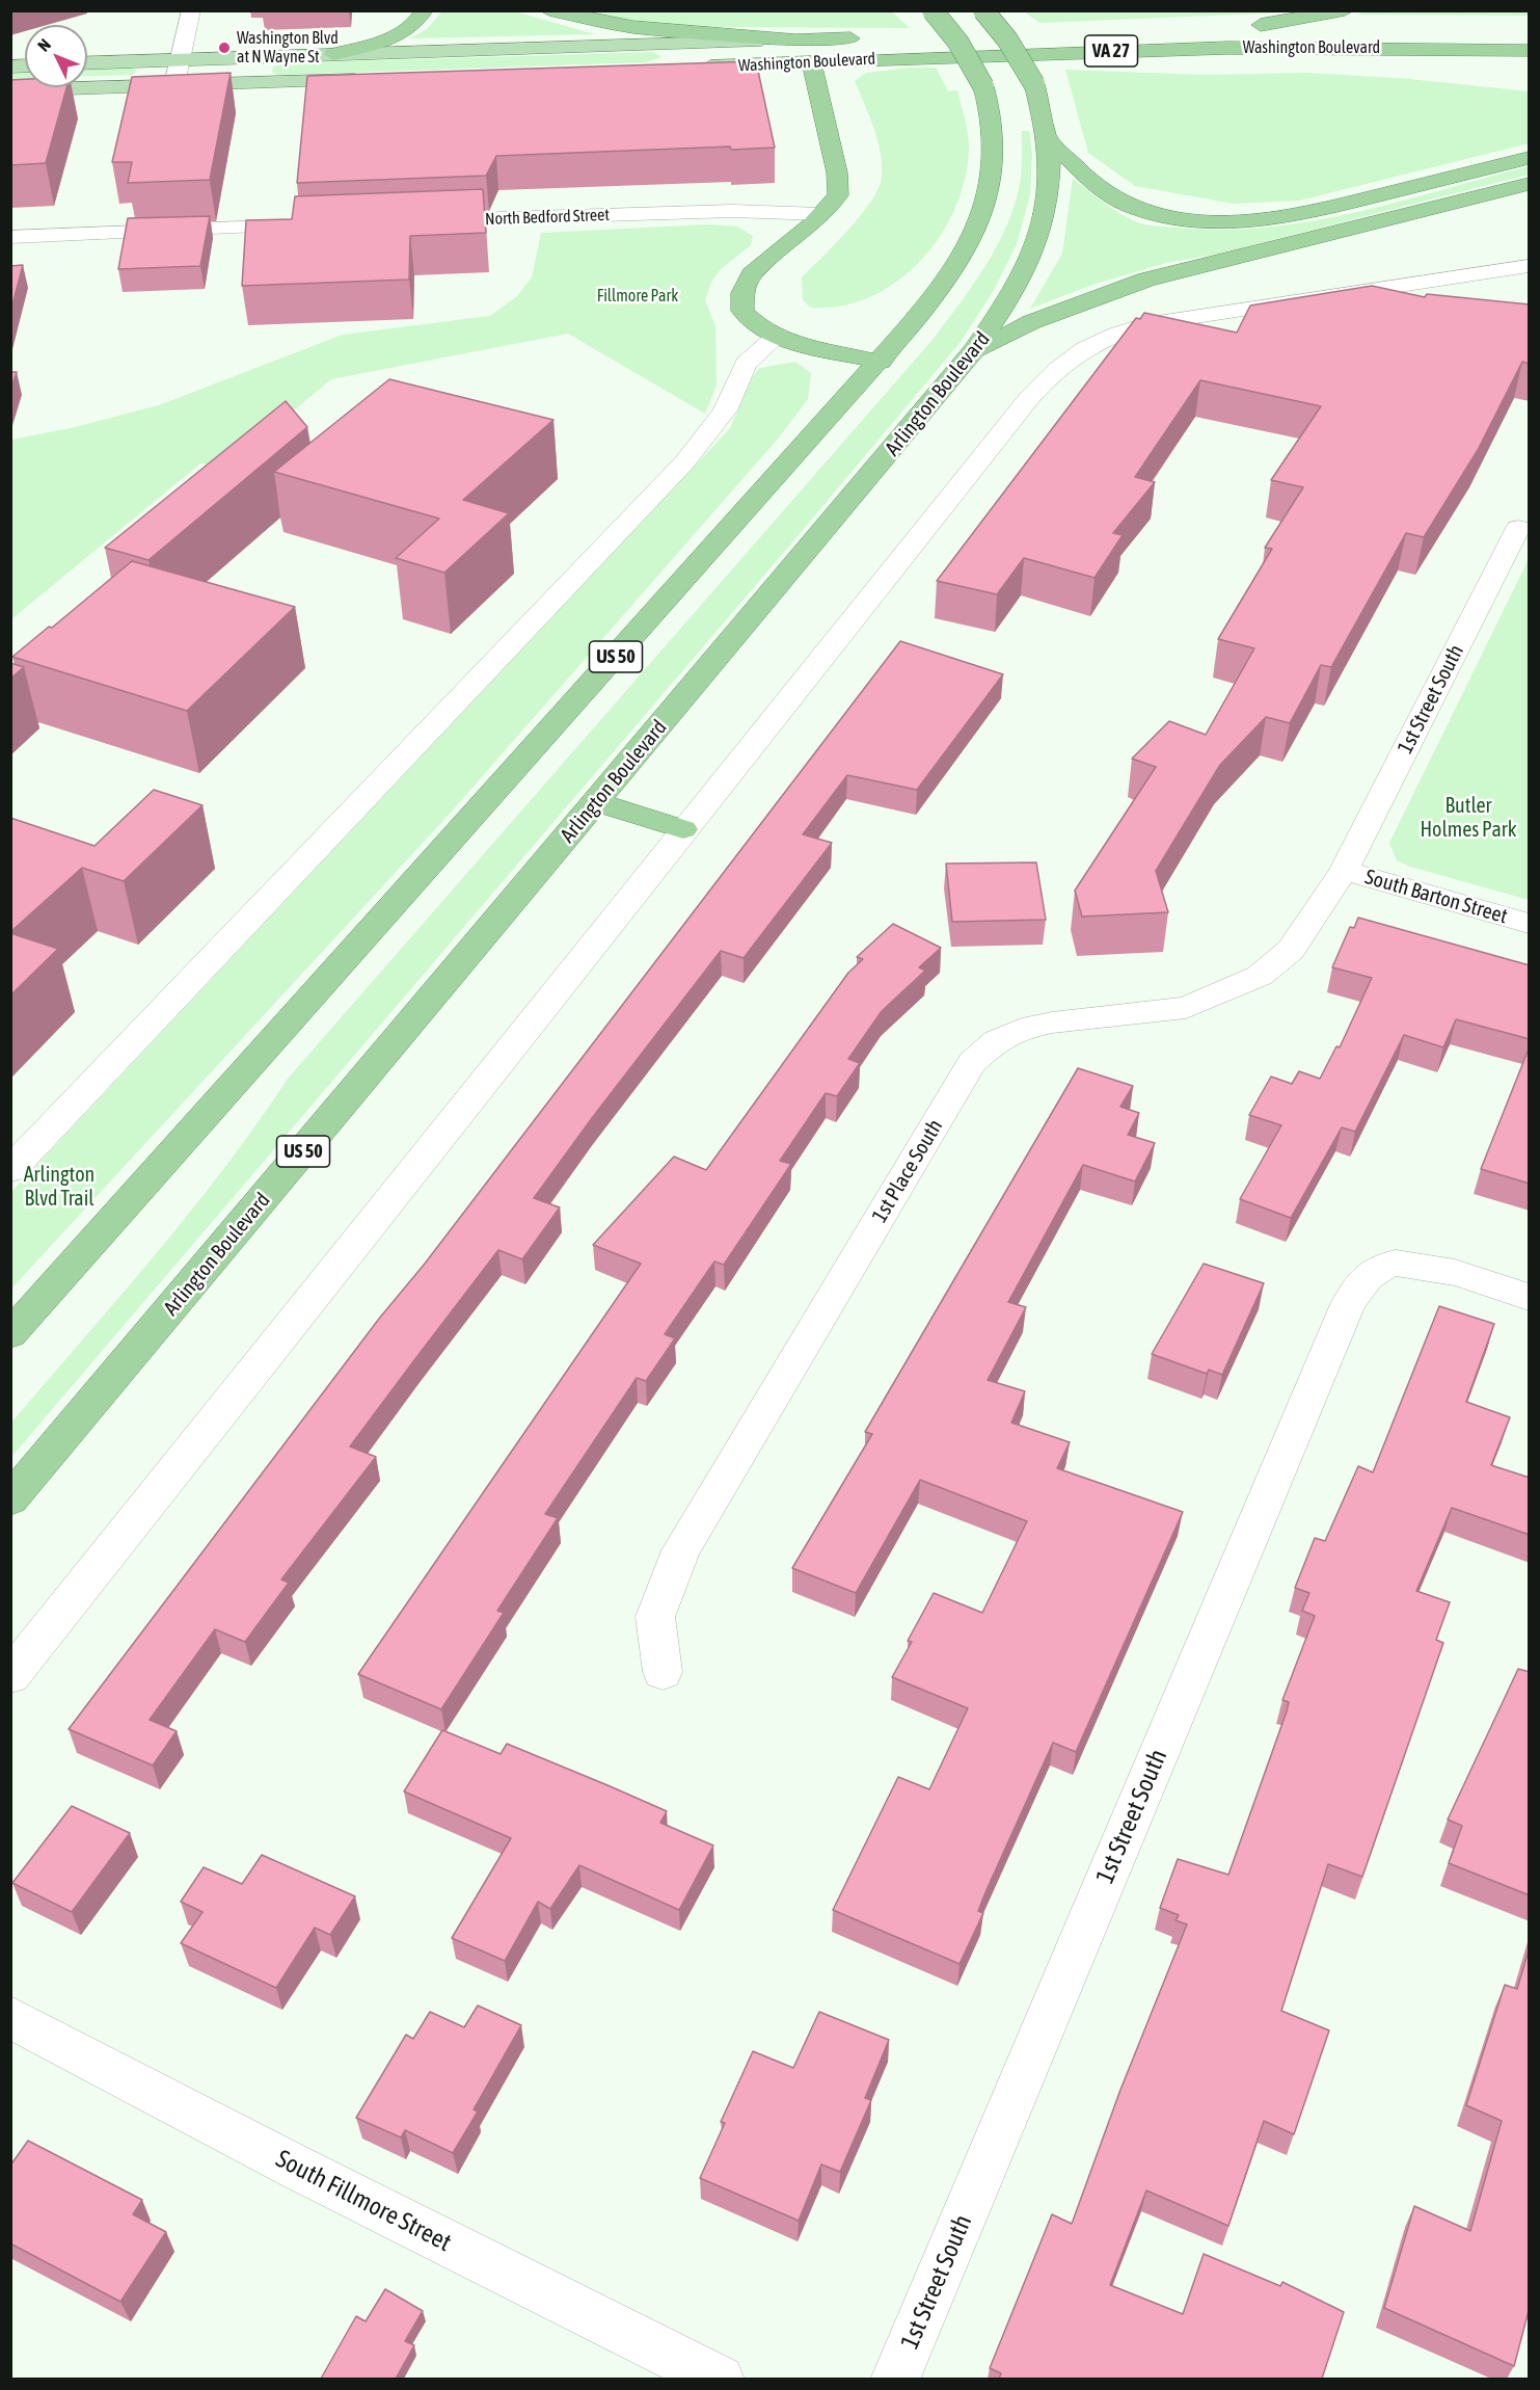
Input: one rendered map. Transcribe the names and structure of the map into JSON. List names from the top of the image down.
{
  "streets": {
    "highway": [
      "Washington Boulevard",
      "VA 27",
      "Arlington Boulevard",
      "US 50"
    ],
    "street": [
      "North Bedford Street",
      "1st Street South",
      "South Barton Street",
      "1st Place South",
      "South Fillmore Street"
    ]
  },
  "crossings": [
    ["1st Street South", "South Barton Street"],
    ["1st Street South", "1st Place South"],
    ["South Barton Street", "1st Place South"]
  ],
  "parks": ["Fillmore Park", "Butler Holmes Park", "Arlington Blvd Trail"],
  "places": ["Washington Blvd at N Wayne St"],
  "north": "top left"
}
